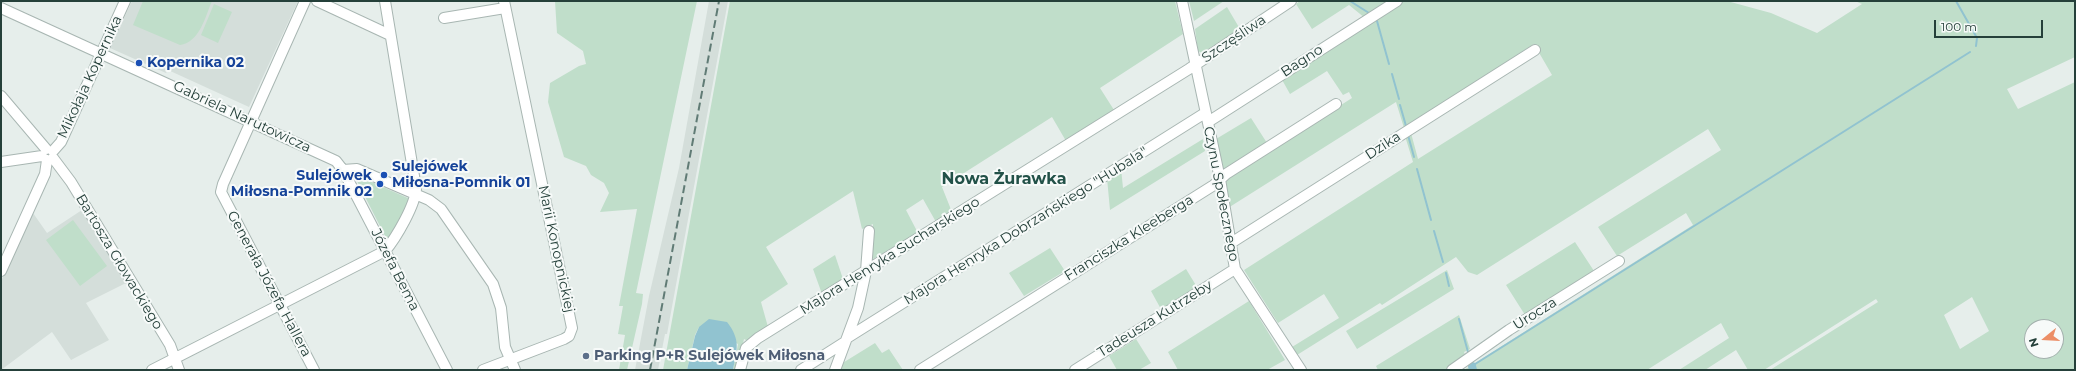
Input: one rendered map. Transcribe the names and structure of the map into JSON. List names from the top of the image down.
{
  "streets": {
    "street": [
      "Szczęśliwa",
      "Bagno",
      "Mikołaja Kopernika",
      "Gabriela Narutowicza",
      "Dzika",
      "Czynu Społecznego",
      "Majora Henryka Dobrzańskiego \"Hubala\"",
      "Franciszka Kleeberga",
      "Marii Konopnickiej",
      "Majora Henryka Sucharskiego",
      "Bartosza Głowackiego",
      "Józefa Bema",
      "Generała Józefa Hallera",
      "Urocza",
      "Tadeusza Kutrzeby"
    ]
  },
  "crossings": [
    ["Szczęśliwa", "Czynu Społecznego"],
    ["Szczęśliwa", "Majora Henryka Sucharskiego"],
    ["Bagno", "Czynu Społecznego"],
    ["Bagno", "Majora Henryka Dobrzańskiego \"Hubala\""],
    ["Mikołaja Kopernika", "Gabriela Narutowicza"],
    ["Mikołaja Kopernika", "Bartosza Głowackiego"],
    ["Gabriela Narutowicza", "Józefa Bema"],
    ["Gabriela Narutowicza", "Generała Józefa Hallera"],
    ["Dzika", "Czynu Społecznego"],
    ["Czynu Społecznego", "Majora Henryka Dobrzańskiego \"Hubala\""],
    ["Czynu Społecznego", "Franciszka Kleeberga"],
    ["Czynu Społecznego", "Majora Henryka Sucharskiego"],
    ["Czynu Społecznego", "Tadeusza Kutrzeby"]
  ],
  "districts": ["Nowa Żurawka"],
  "places": [
    "Kopernika 02",
    "Sulejówek Miłosna-Pomnik 01",
    "Sulejówek Miłosna-Pomnik 02",
    "Parking P+R Sulejówek Miłosna"
  ],
  "scale_bar": "100 m",
  "north": "left"
}
